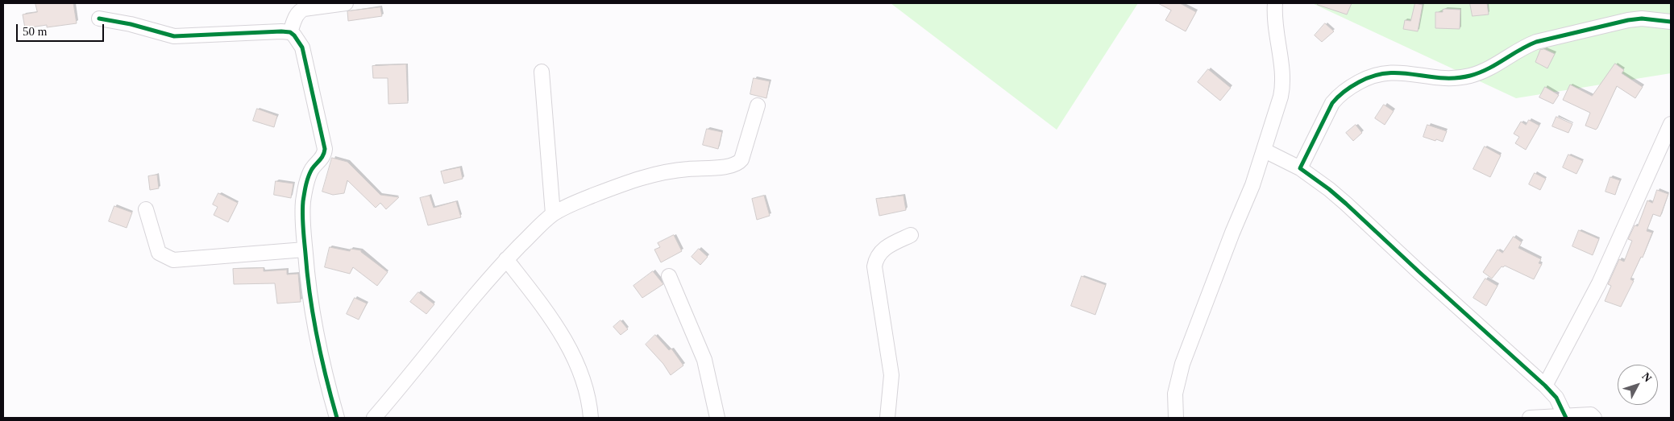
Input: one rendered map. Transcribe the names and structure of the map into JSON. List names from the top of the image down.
{
  "scale_bar": "50 m",
  "north": "top right"
}
